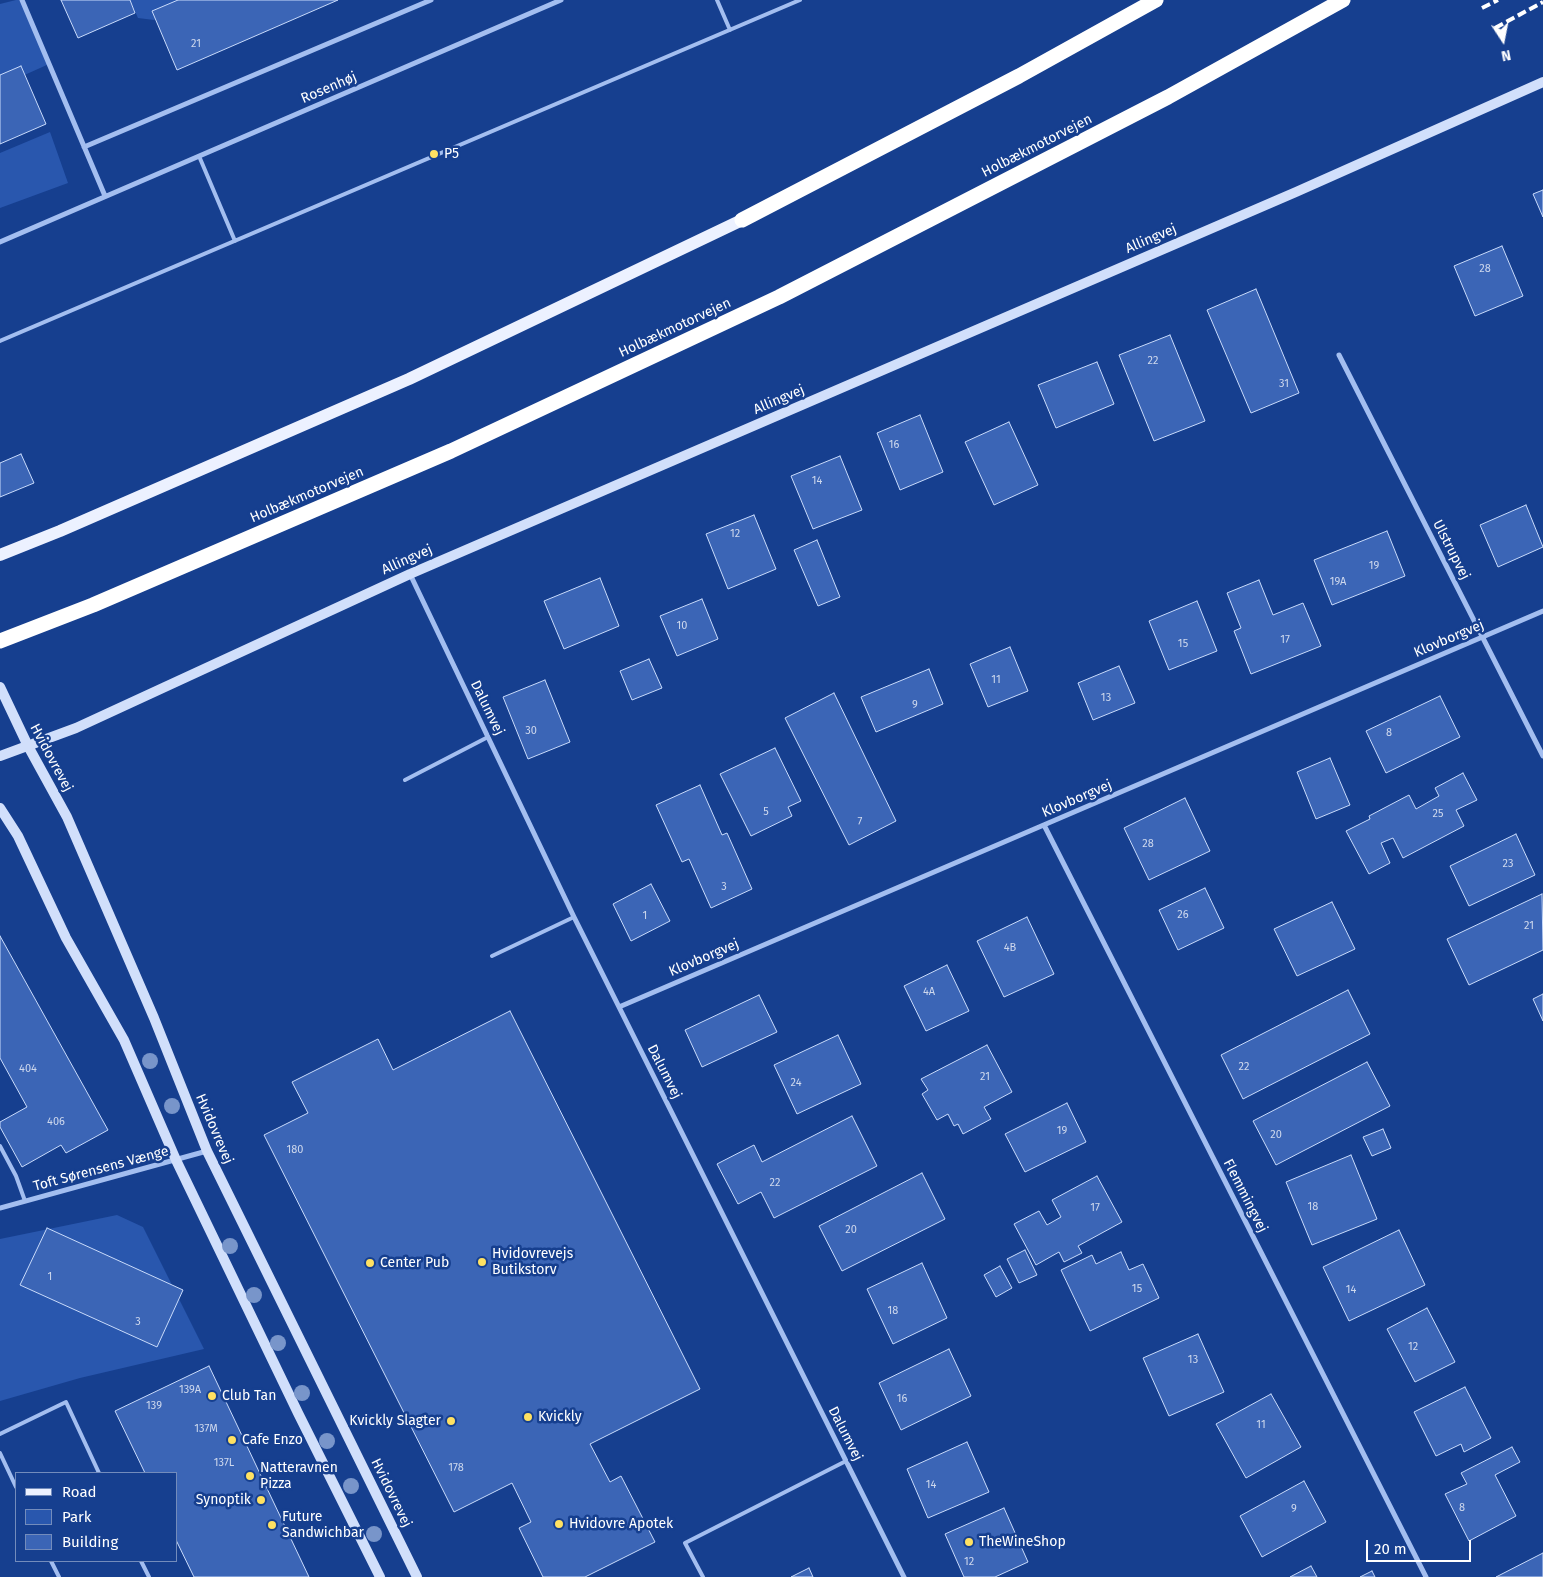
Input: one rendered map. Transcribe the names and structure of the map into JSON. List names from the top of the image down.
{
  "streets": {
    "highway": ["Holbækmotorvejen"],
    "street": [
      "Rosenhøj",
      "Allingvej",
      "Ulstrupvej",
      "Klovborgvej",
      "Dalumvej",
      "Hvidovrevej",
      "Toft Sørensens Vænge",
      "Flemmingvej"
    ]
  },
  "crossings": [
    ["Allingvej", "Dalumvej"],
    ["Allingvej", "Hvidovrevej"],
    ["Ulstrupvej", "Klovborgvej"],
    ["Klovborgvej", "Dalumvej"],
    ["Klovborgvej", "Flemmingvej"],
    ["Hvidovrevej", "Toft Sørensens Vænge"]
  ],
  "places": [
    "P5",
    "Hvidovrevejs Butikstorv",
    "Center Pub",
    "Club Tan",
    "Kvickly",
    "Kvickly Slagter",
    "Cafe Enzo",
    "Natteravnen Pizza",
    "Synoptik",
    "Hvidovre Apotek",
    "Future Sandwichbar",
    "TheWineShop"
  ],
  "house_numbers": [
    "21",
    "28",
    "22",
    "31",
    "16",
    "14",
    "12",
    "19",
    "19A",
    "10",
    "17",
    "15",
    "11",
    "13",
    "9",
    "30",
    "8",
    "5",
    "25",
    "7",
    "28",
    "23",
    "3",
    "26",
    "1",
    "21",
    "4B",
    "4A",
    "22",
    "404",
    "21",
    "24",
    "406",
    "19",
    "20",
    "180",
    "22",
    "18",
    "17",
    "20",
    "1",
    "15",
    "14",
    "18",
    "3",
    "12",
    "13",
    "139A",
    "16",
    "139",
    "11",
    "137M",
    "137L",
    "178",
    "14",
    "8",
    "9",
    "12"
  ],
  "legend": ["Road", "Park", "Building"],
  "scale_bar": "20 m",
  "north": "bottom"
}
